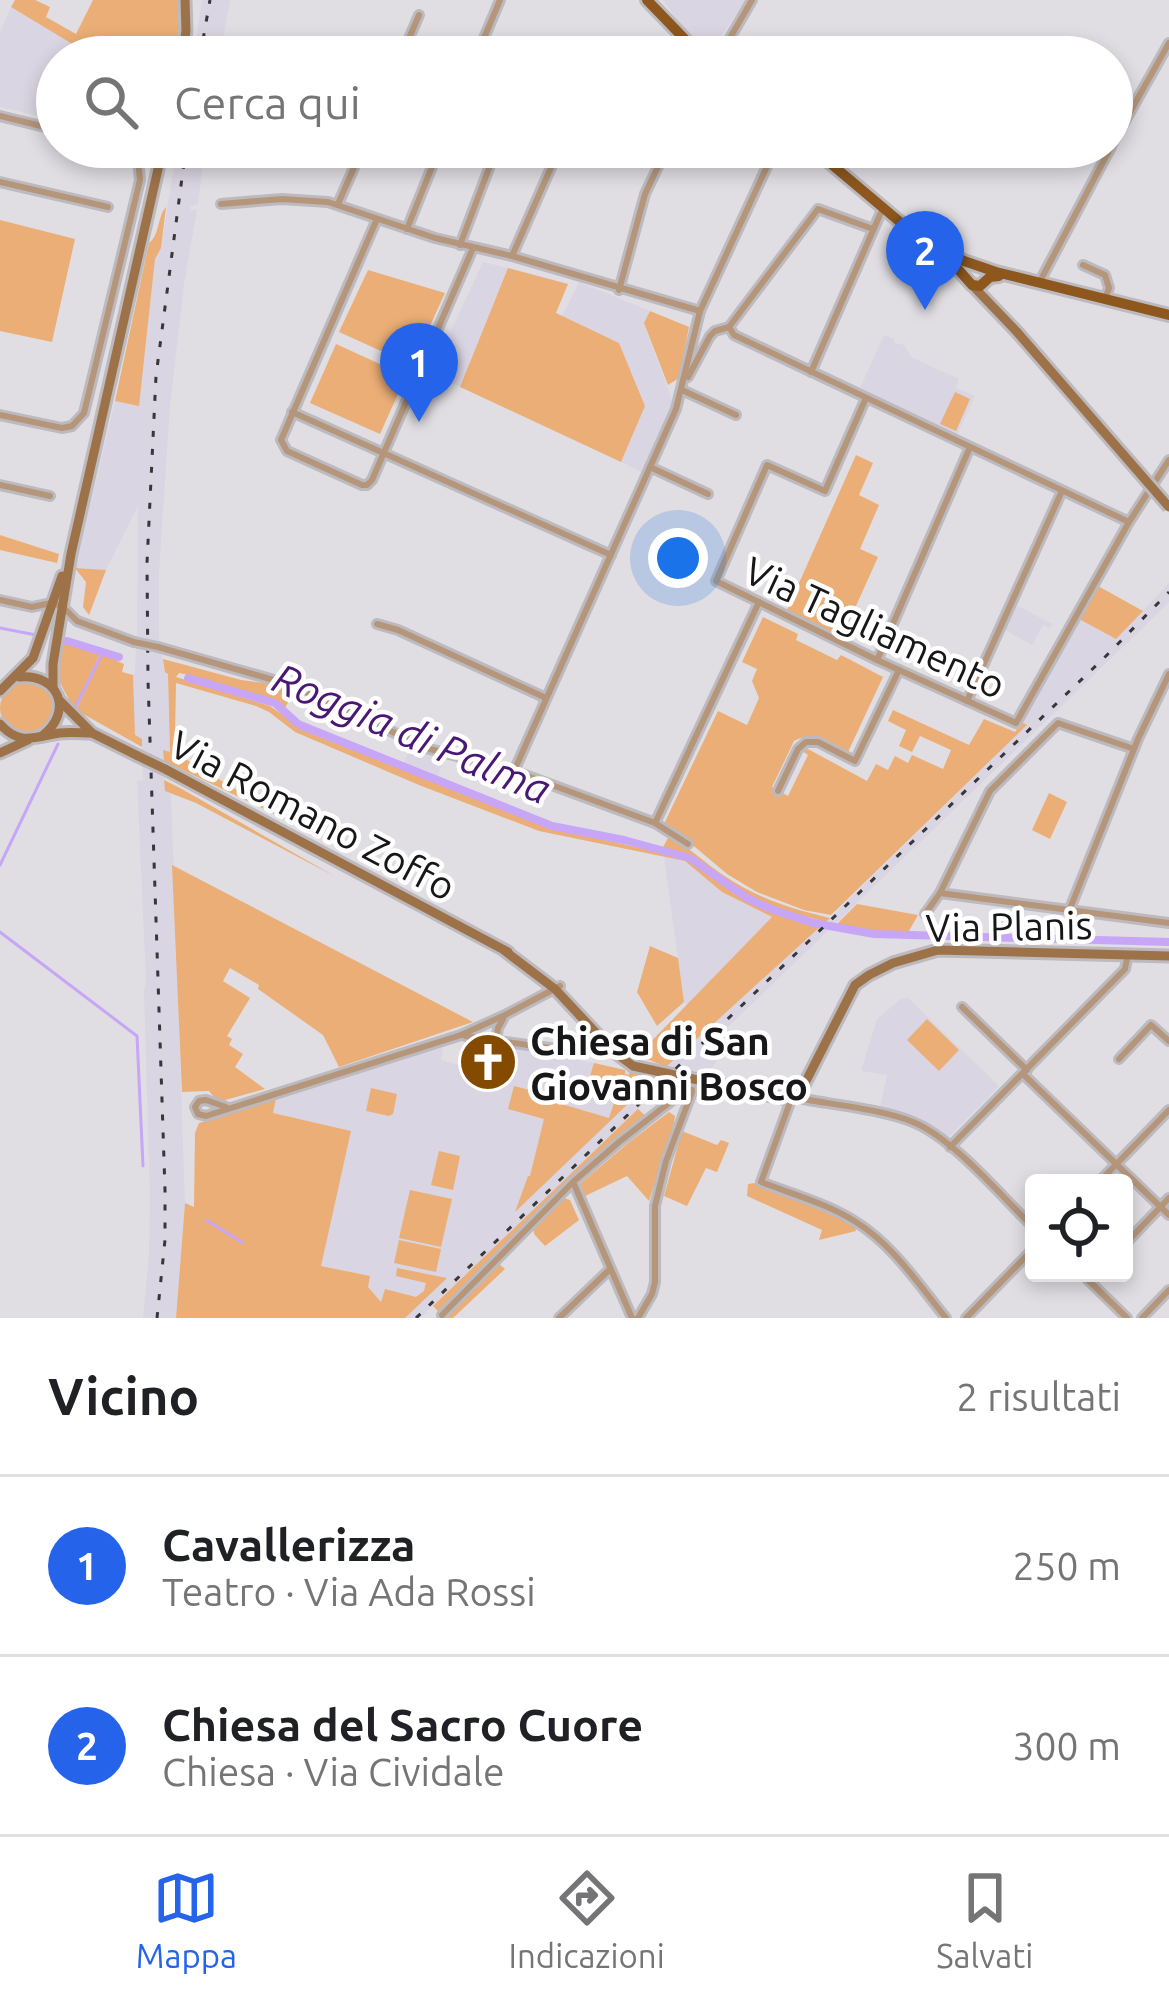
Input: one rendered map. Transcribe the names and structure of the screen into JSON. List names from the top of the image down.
{
  "streets": {
    "street": ["Via Tagliamento", "Via Romano Zoffo", "Via Planis"]
  },
  "water": ["Roggia di Palma"],
  "places": {
    "church": ["Chiesa di San Giovanni Bosco"]
  },
  "page": {
    "search": "Cerca qui",
    "pins": ["2", "1"],
    "heading": ["Vicino", "2 risultati"],
    "list": [
      {
        "mark": "1",
        "name": "Cavallerizza",
        "note": "Teatro · Via Ada Rossi",
        "value": "250 m"
      },
      {
        "mark": "2",
        "name": "Chiesa del Sacro Cuore",
        "note": "Chiesa · Via Cividale",
        "value": "300 m"
      }
    ],
    "nav": ["Mappa", "Indicazioni", "Salvati"]
  }
}
